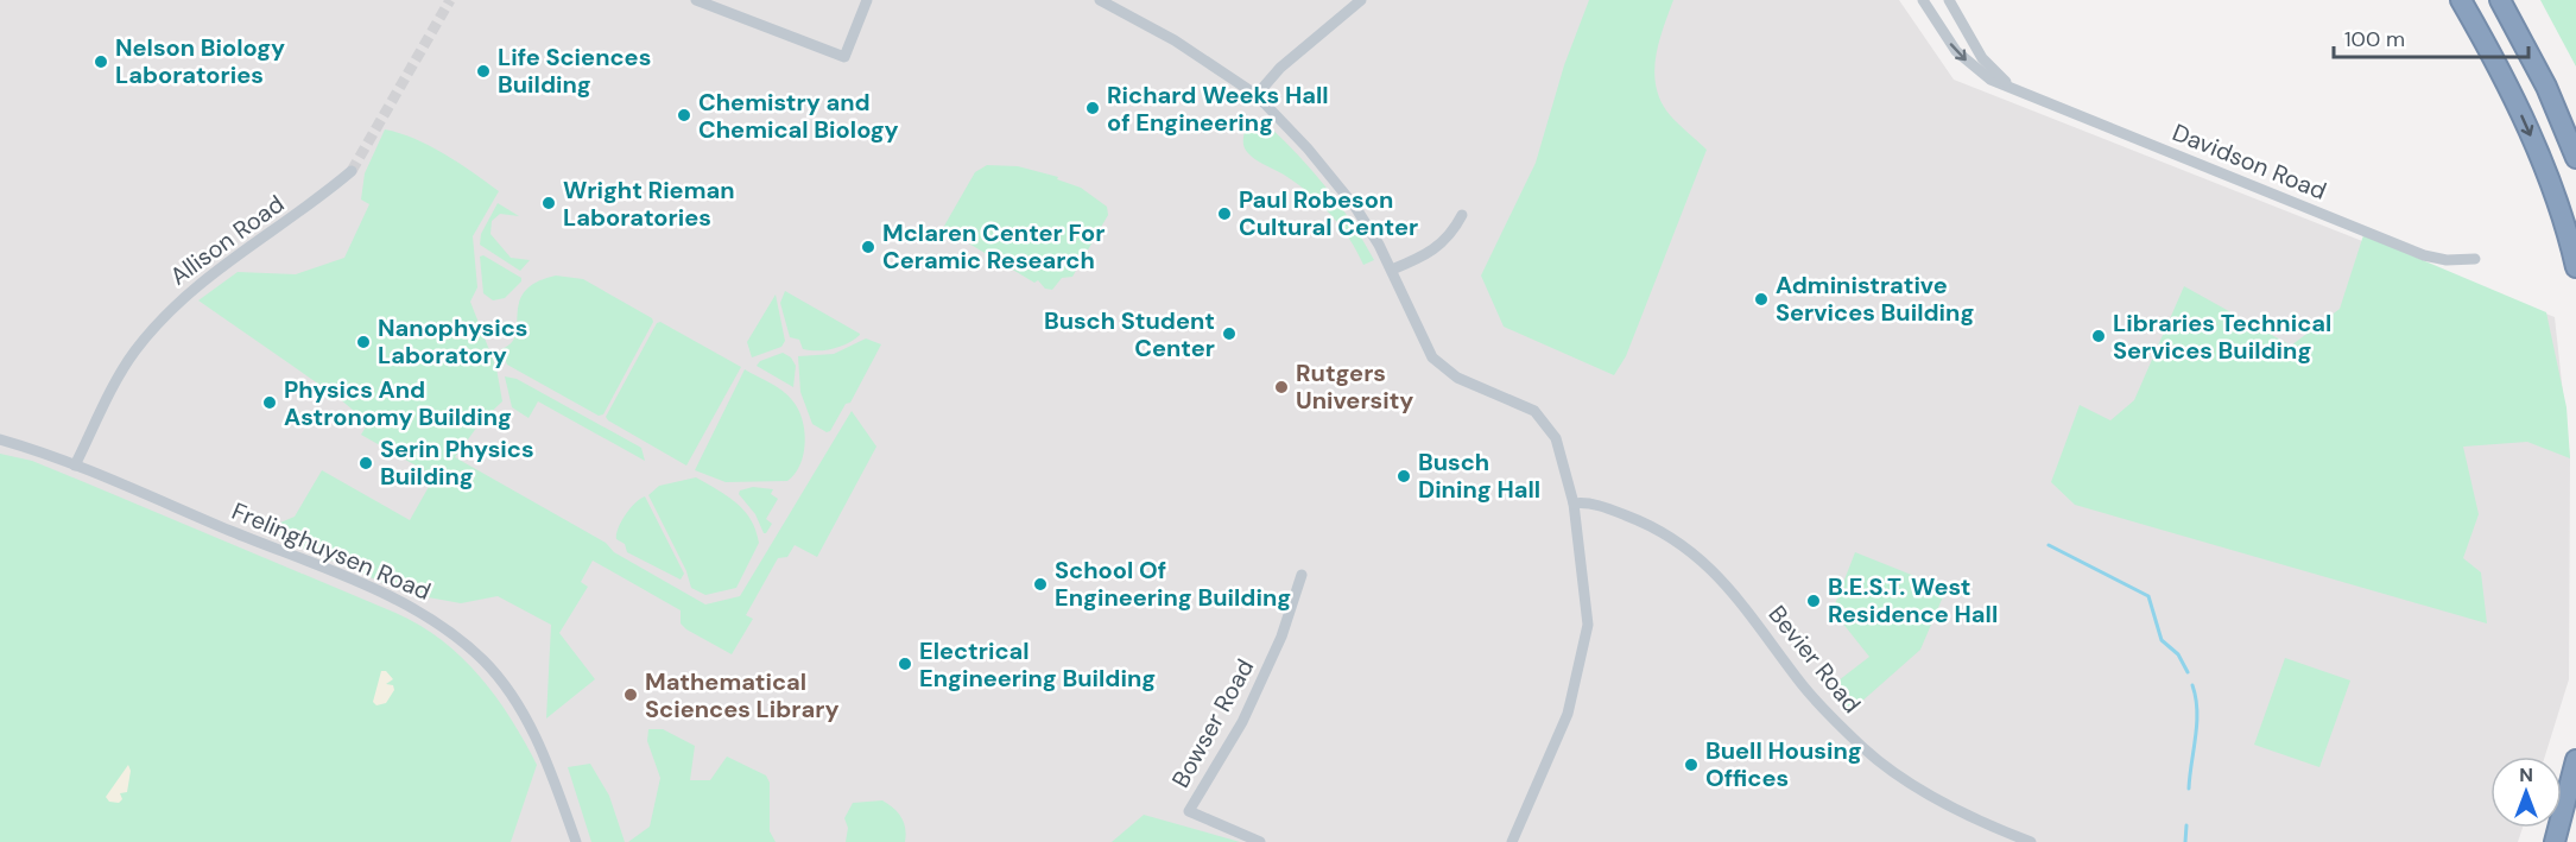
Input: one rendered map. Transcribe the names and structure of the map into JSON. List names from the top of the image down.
{
  "streets": {
    "street": [
      "Davidson Road",
      "Allison Road",
      "Frelinghuysen Road",
      "Bevier Road",
      "Bowser Road"
    ]
  },
  "crossings": [
    ["Allison Road", "Frelinghuysen Road"]
  ],
  "places": [
    "Nelson Biology Laboratories",
    "Life Sciences Building",
    "Richard Weeks Hall of Engineering",
    "Chemistry and Chemical Biology",
    "Wright Rieman Laboratories",
    "Paul Robeson Cultural Center",
    "Mclaren Center For Ceramic Research",
    "Administrative Services Building",
    "Busch Student Center",
    "Libraries Technical Services Building",
    "Nanophysics Laboratory",
    "Rutgers University",
    "Physics And Astronomy Building",
    "Serin Physics Building",
    "Busch Dining Hall",
    "School Of Engineering Building",
    "B.E.S.T. West Residence Hall",
    "Electrical Engineering Building",
    "Mathematical Sciences Library",
    "Buell Housing Offices"
  ],
  "scale_bar": "100 m",
  "north": "top"
}
